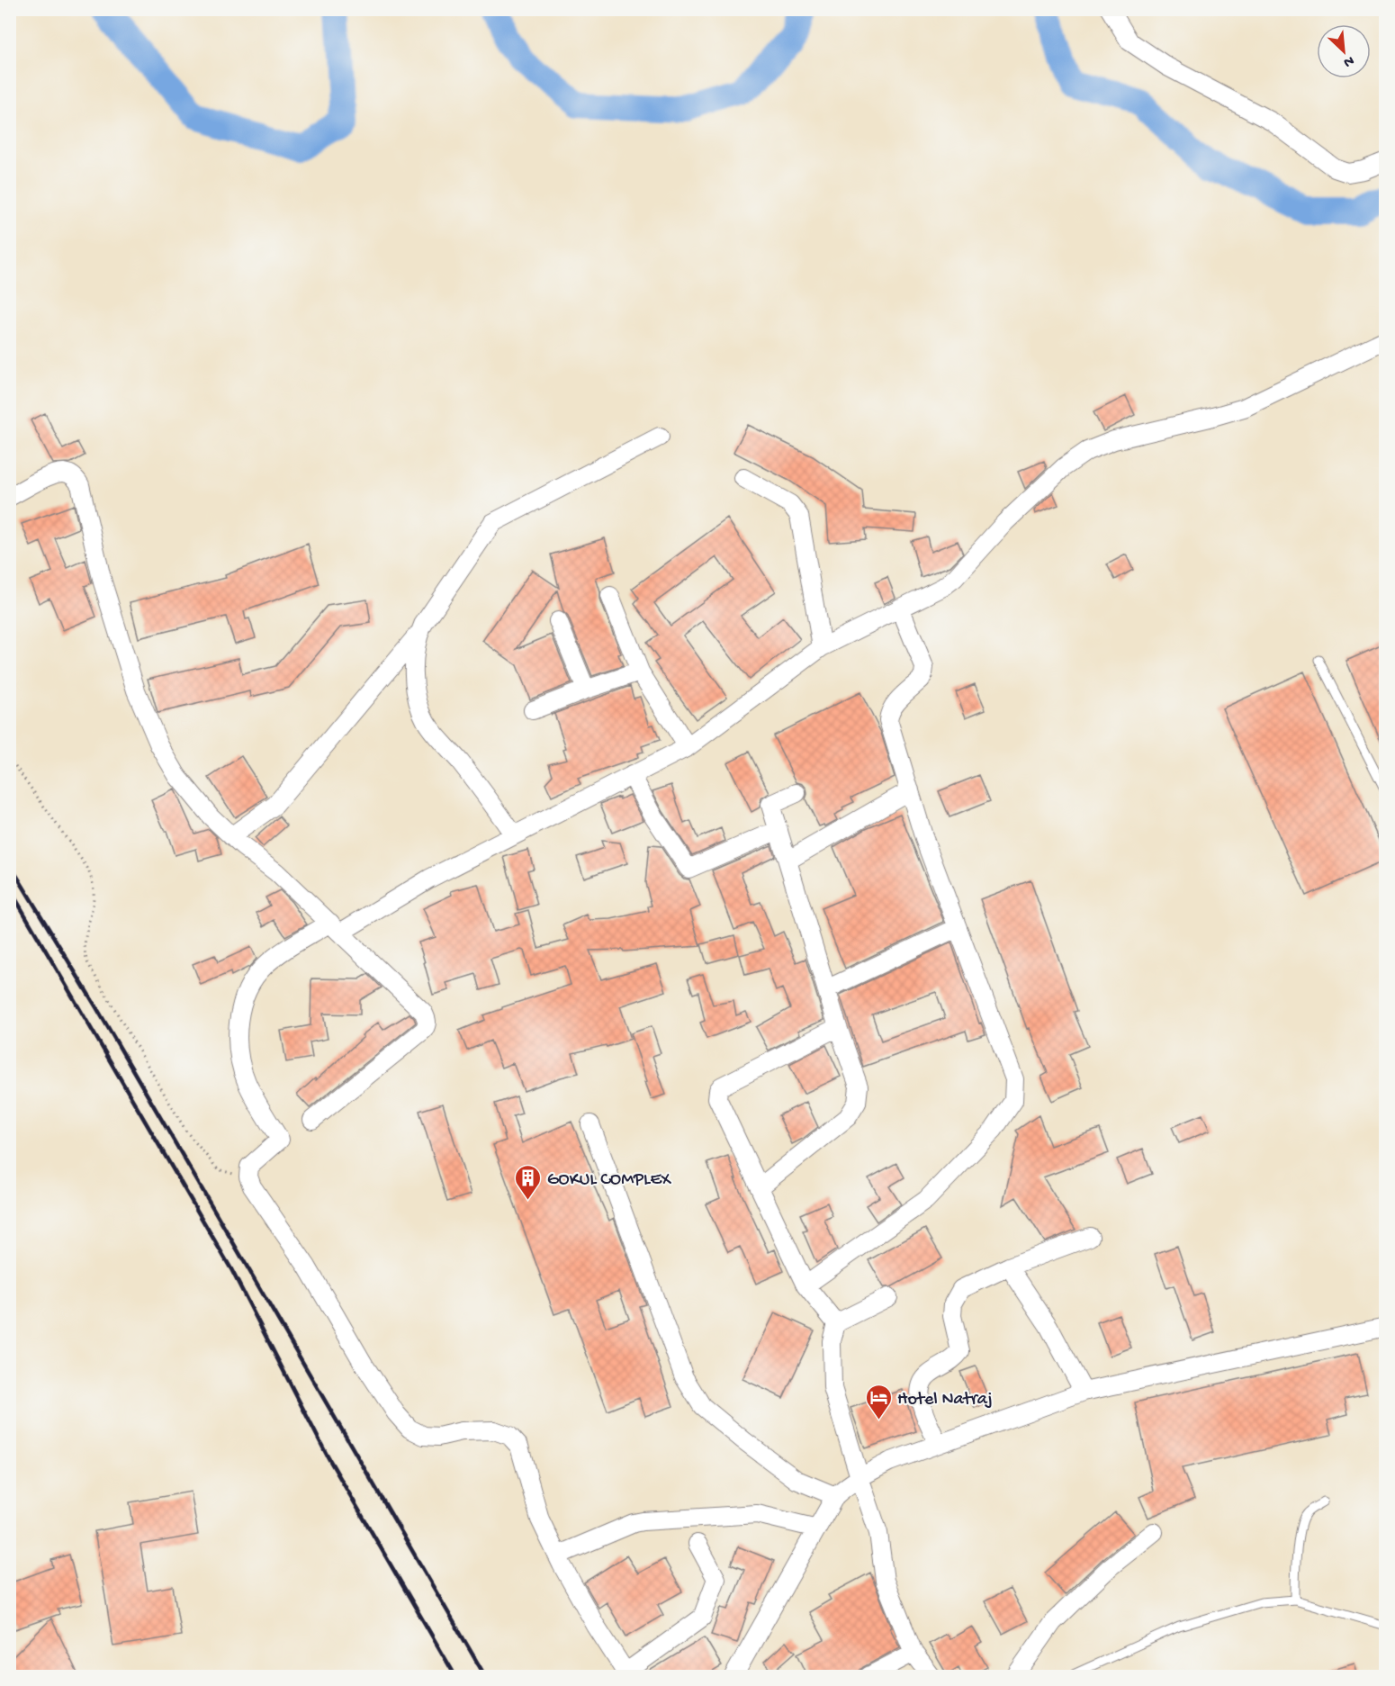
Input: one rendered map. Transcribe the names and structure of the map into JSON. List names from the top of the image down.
{
  "places": {
    "building": ["GOKUL COMPLEX"],
    "hotel": ["Hotel Natraj"]
  },
  "north": "bottom right"
}
